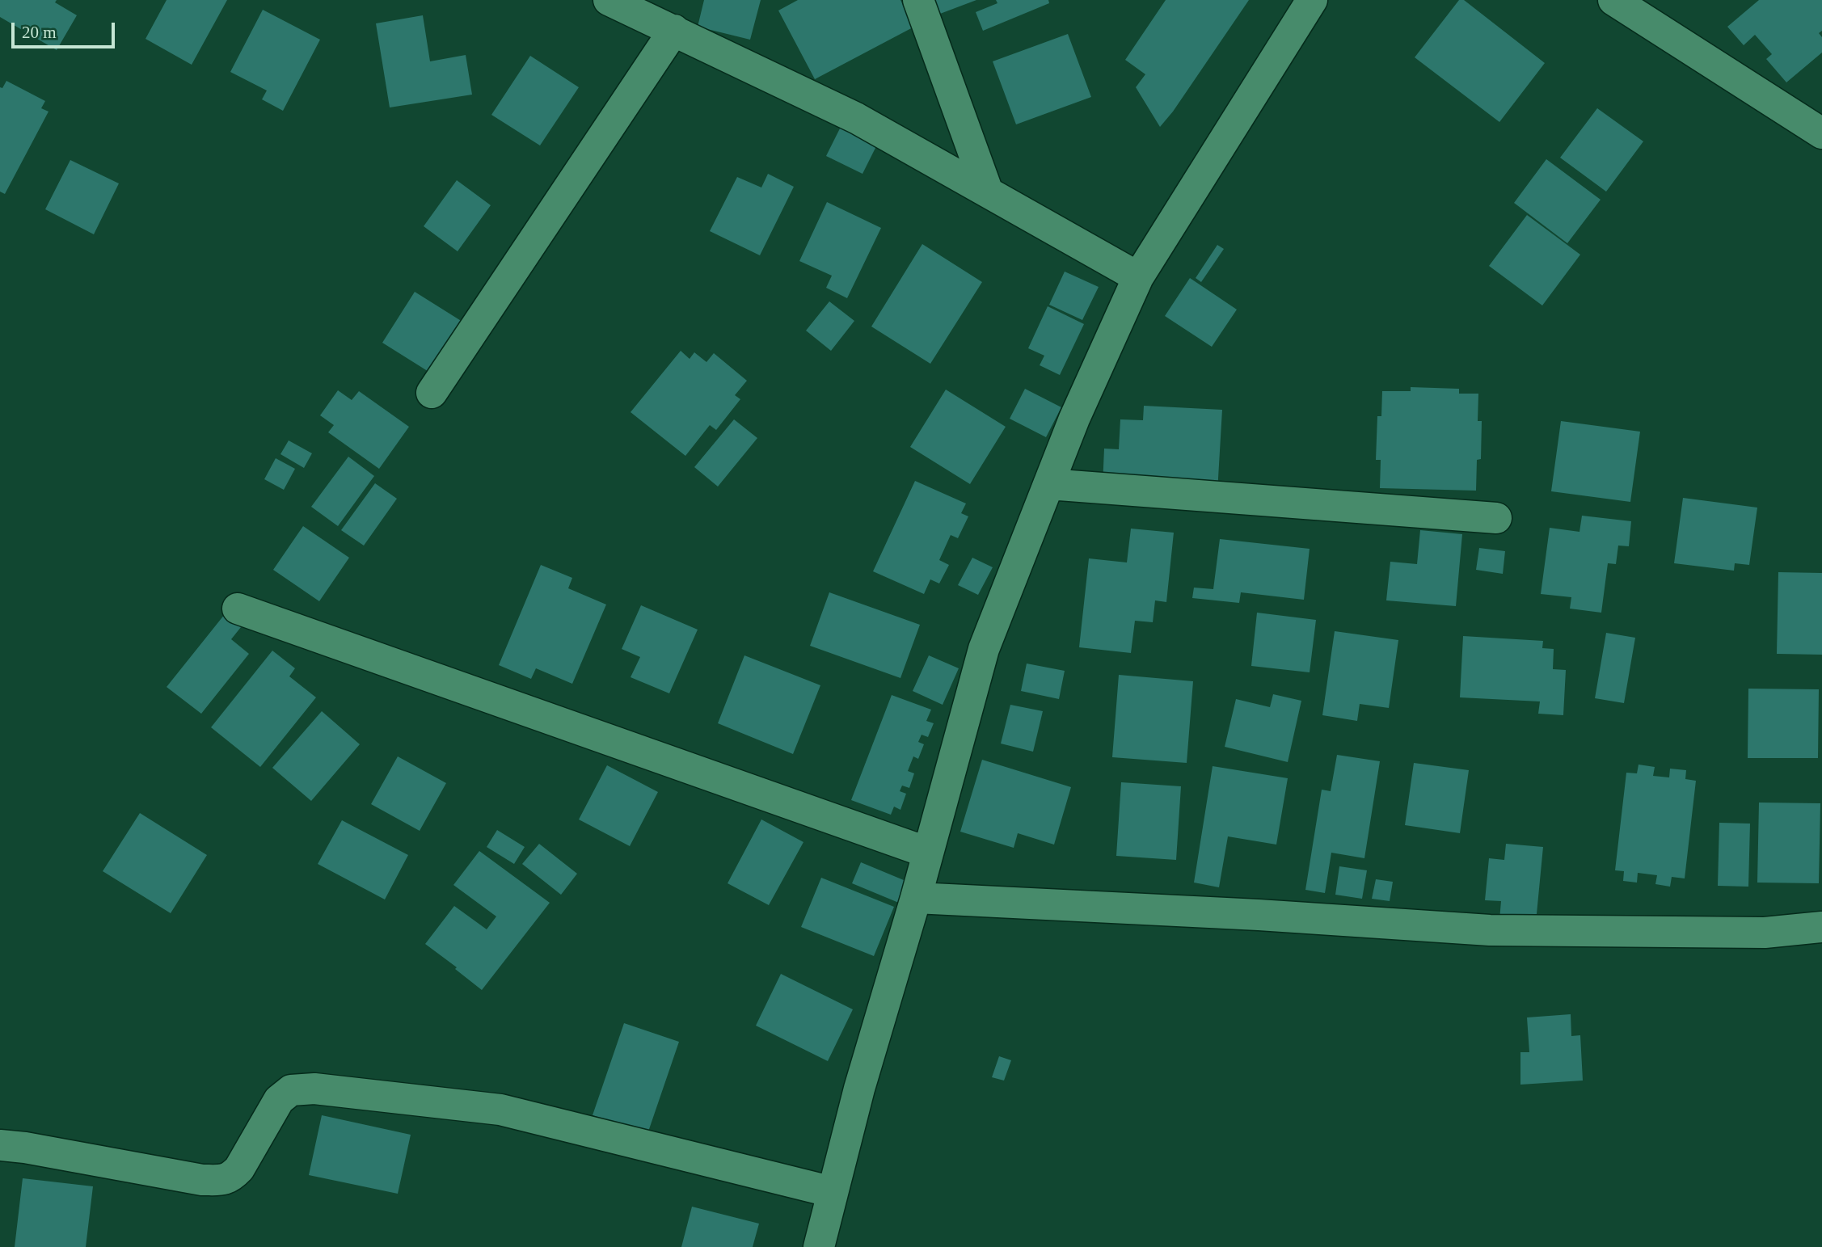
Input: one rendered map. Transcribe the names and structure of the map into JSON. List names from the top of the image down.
{
  "scale_bar": "20 m"
}
